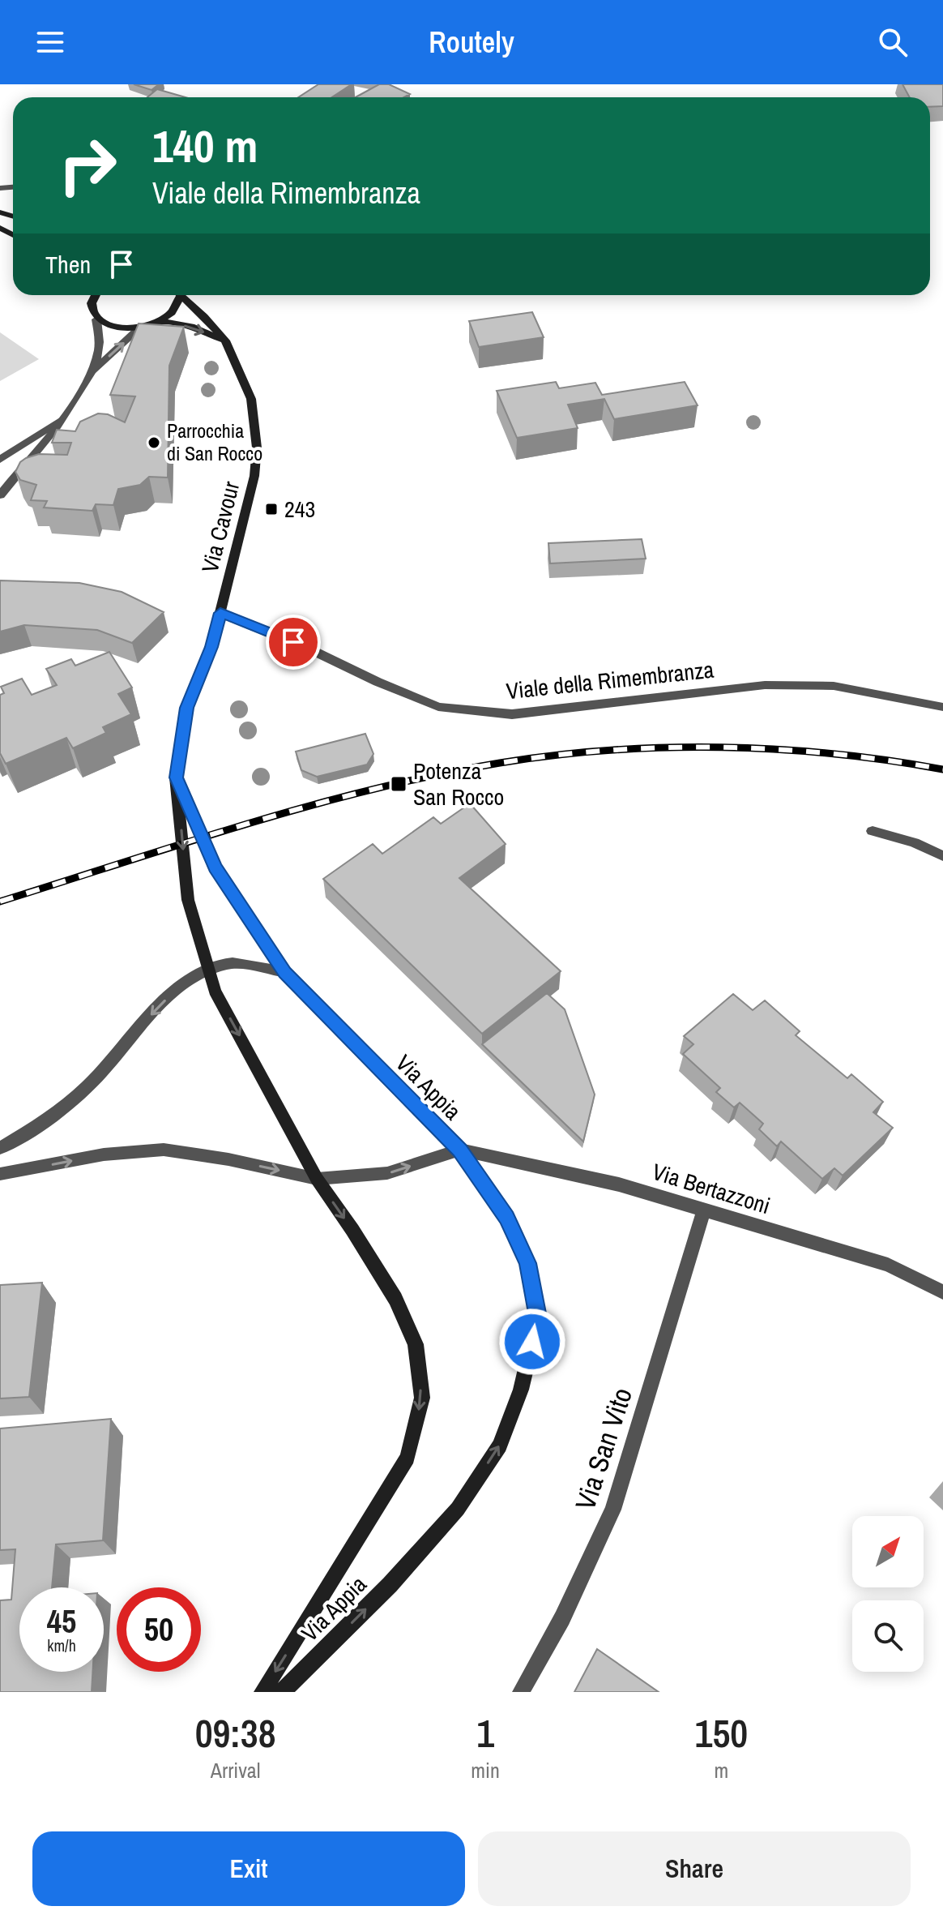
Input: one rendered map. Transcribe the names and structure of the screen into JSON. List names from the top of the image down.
{
  "streets": {
    "main road": ["Via Cavour", "Via Appia"],
    "street": ["Viale della Rimembranza", "Via Bertazzoni", "Via San Vito"]
  },
  "crossings": [
    ["Via Cavour", "Viale della Rimembranza"],
    ["Via Cavour", "Via Appia"],
    ["Viale della Rimembranza", "Via Appia"],
    ["Via Appia", "Via Bertazzoni"],
    ["Via Bertazzoni", "Via San Vito"]
  ],
  "places": {
    "other": ["Parrocchia di San Rocco"],
    "transit": ["243", "Potenza San Rocco"]
  },
  "north": "top right",
  "page": {
    "header": "Routely",
    "turn": ["140 m", "Viale della Rimembranza"],
    "then": "Then",
    "speed": "45 km/h",
    "limit": "50",
    "eta": [
      "09:38",
      "Arrival",
      "1",
      "min",
      "150",
      "m"
    ],
    "buttons": ["Exit", "Share"]
  }
}
